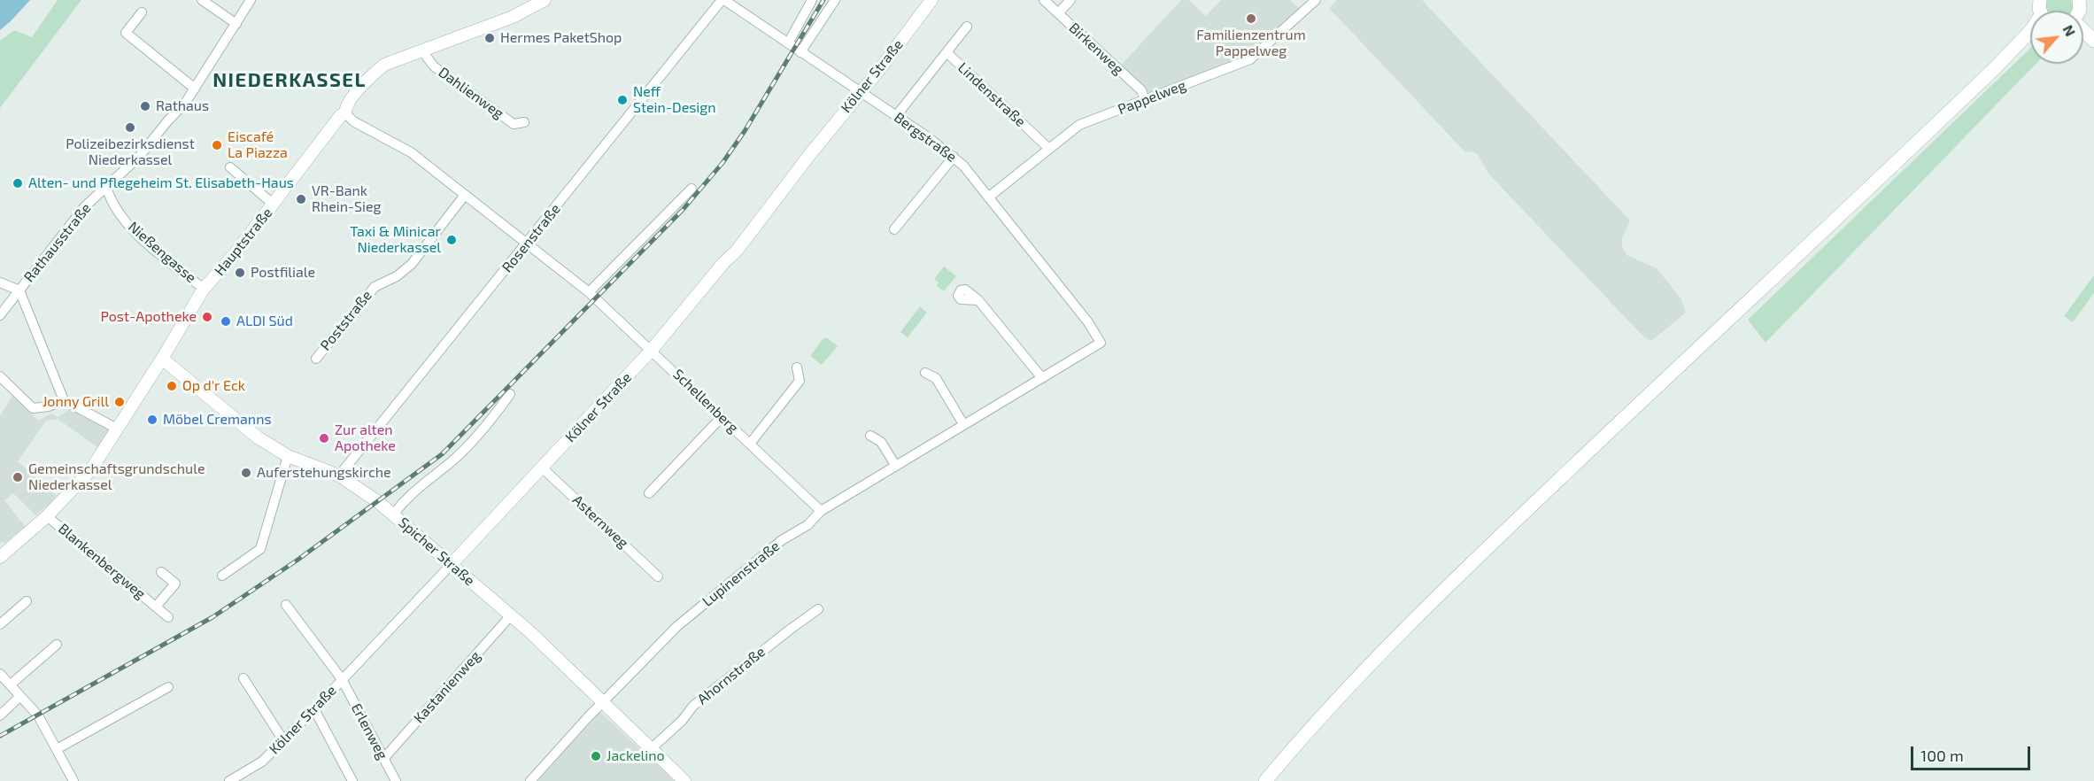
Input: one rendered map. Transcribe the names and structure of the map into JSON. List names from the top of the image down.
{
  "streets": {
    "street": [
      "Birkenweg",
      "Kölner Straße",
      "Dahlienweg",
      "Lindenstraße",
      "Pappelweg",
      "Bergstraße",
      "Rosenstraße",
      "Hauptstraße",
      "Rathausstraße",
      "Nießengasse",
      "Poststraße",
      "Schellenberg",
      "Asternweg",
      "Spicher Straße",
      "Blankenbergweg",
      "Lupinenstraße",
      "Ahornstraße",
      "Kastanienweg",
      "Erlenweg"
    ]
  },
  "crossings": [
    ["Birkenweg", "Pappelweg"],
    ["Kölner Straße", "Bergstraße"],
    ["Kölner Straße", "Schellenberg"],
    ["Kölner Straße", "Asternweg"],
    ["Kölner Straße", "Spicher Straße"],
    ["Kölner Straße", "Erlenweg"],
    ["Dahlienweg", "Hauptstraße"],
    ["Lindenstraße", "Pappelweg"],
    ["Lindenstraße", "Bergstraße"],
    ["Pappelweg", "Bergstraße"],
    ["Bergstraße", "Rosenstraße"],
    ["Bergstraße", "Lupinenstraße"],
    ["Rosenstraße", "Schellenberg"],
    ["Rosenstraße", "Spicher Straße"],
    ["Hauptstraße", "Nießengasse"],
    ["Hauptstraße", "Schellenberg"],
    ["Hauptstraße", "Spicher Straße"],
    ["Hauptstraße", "Blankenbergweg"],
    ["Rathausstraße", "Nießengasse"],
    ["Poststraße", "Schellenberg"],
    ["Schellenberg", "Lupinenstraße"],
    ["Spicher Straße", "Lupinenstraße"],
    ["Spicher Straße", "Ahornstraße"],
    ["Spicher Straße", "Kastanienweg"],
    ["Kastanienweg", "Erlenweg"]
  ],
  "districts": ["NIEDERKASSEL"],
  "places": [
    "Familienzentrum Pappelweg",
    "Hermes PaketShop",
    "Neff Stein-Design",
    "Rathaus",
    "Polizeibezirksdienst Niederkassel",
    "Eiscafé La Piazza",
    "Alten- und Pflegeheim St. Elisabeth-Haus",
    "VR-Bank Rhein-Sieg",
    "Taxi & Minicar Niederkassel",
    "Postfiliale",
    "Post-Apotheke",
    "ALDI Süd",
    "Op d'r Eck",
    "Jonny Grill",
    "Möbel Cremanns",
    "Zur alten Apotheke",
    "Auferstehungskirche",
    "Gemeinschaftsgrundschule Niederkassel",
    "Jackelino"
  ],
  "scale_bar": "100 m",
  "north": "top right"
}
